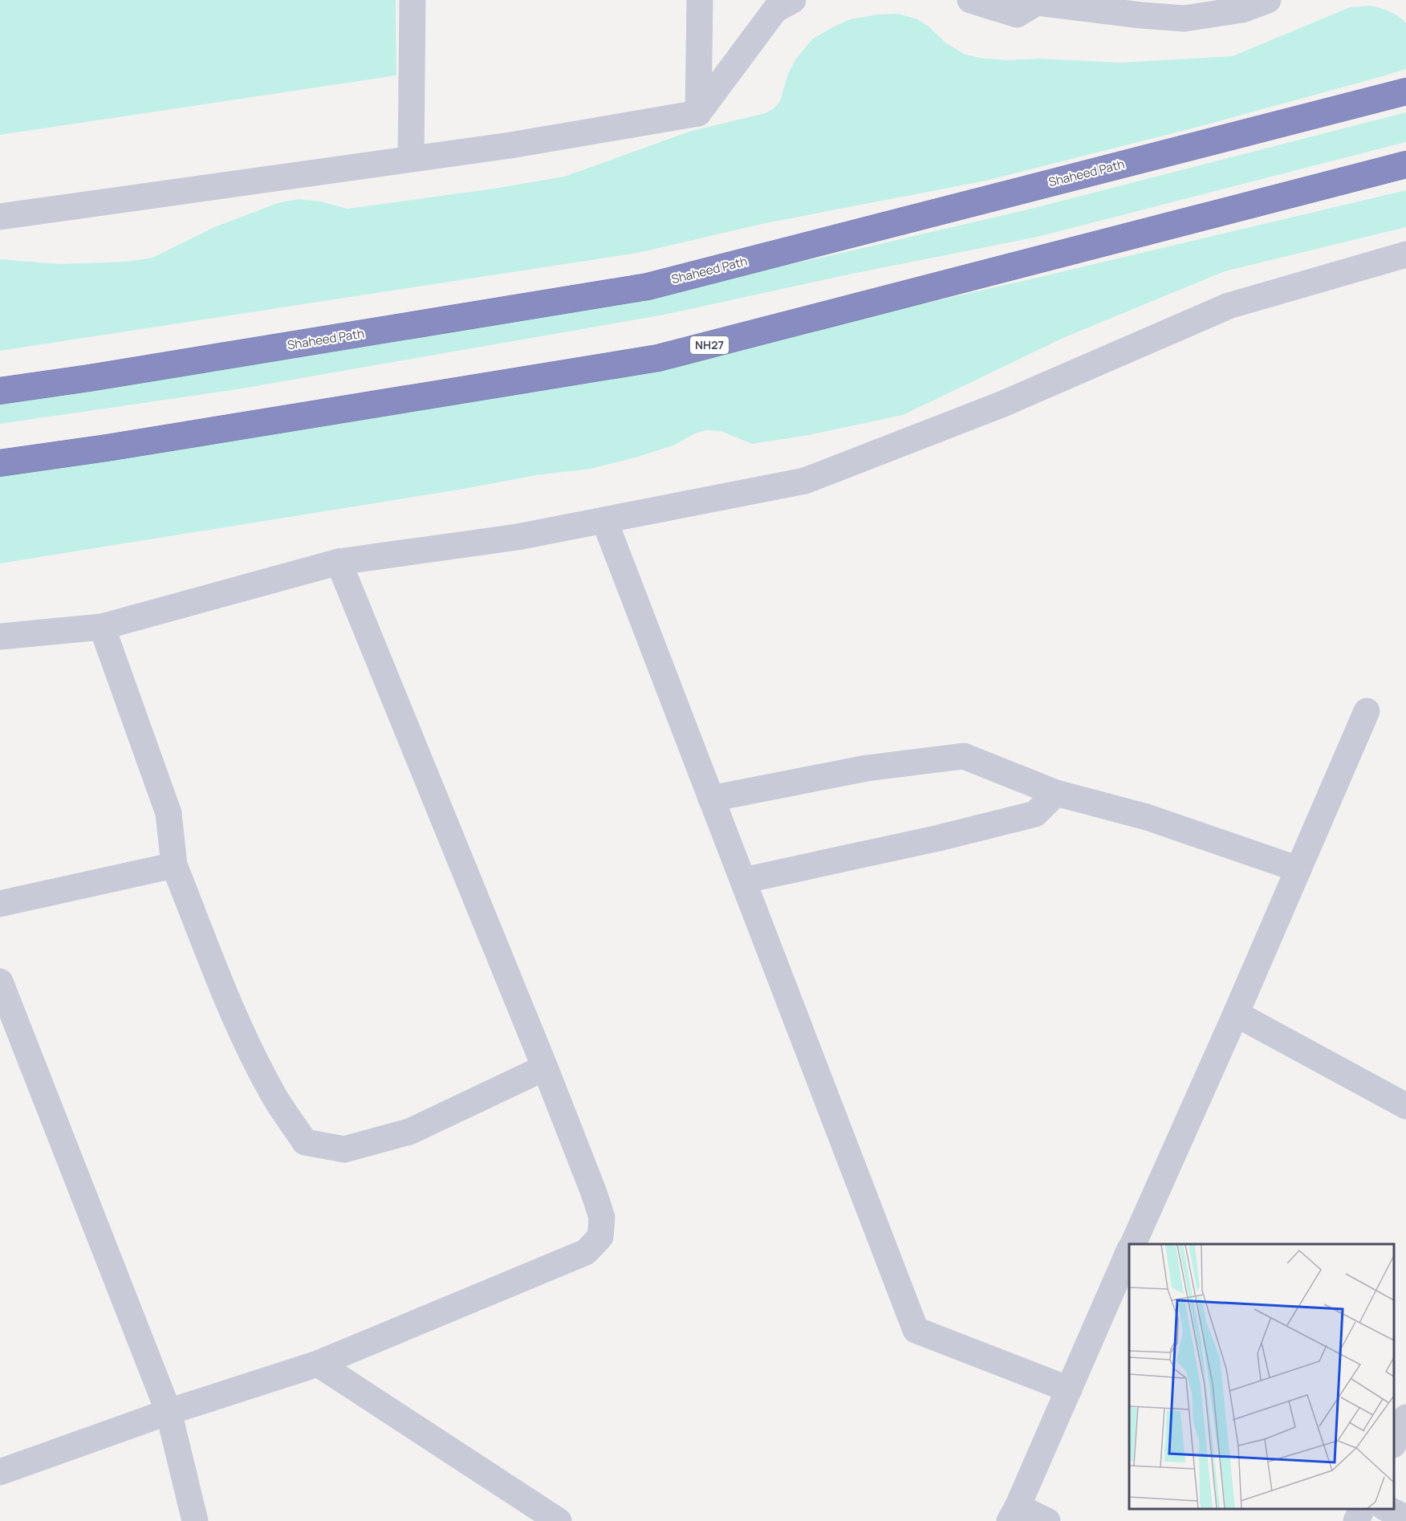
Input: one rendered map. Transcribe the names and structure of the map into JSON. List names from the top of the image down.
{
  "streets": {
    "highway": ["Shaheed Path", "NH27"]
  }
}
